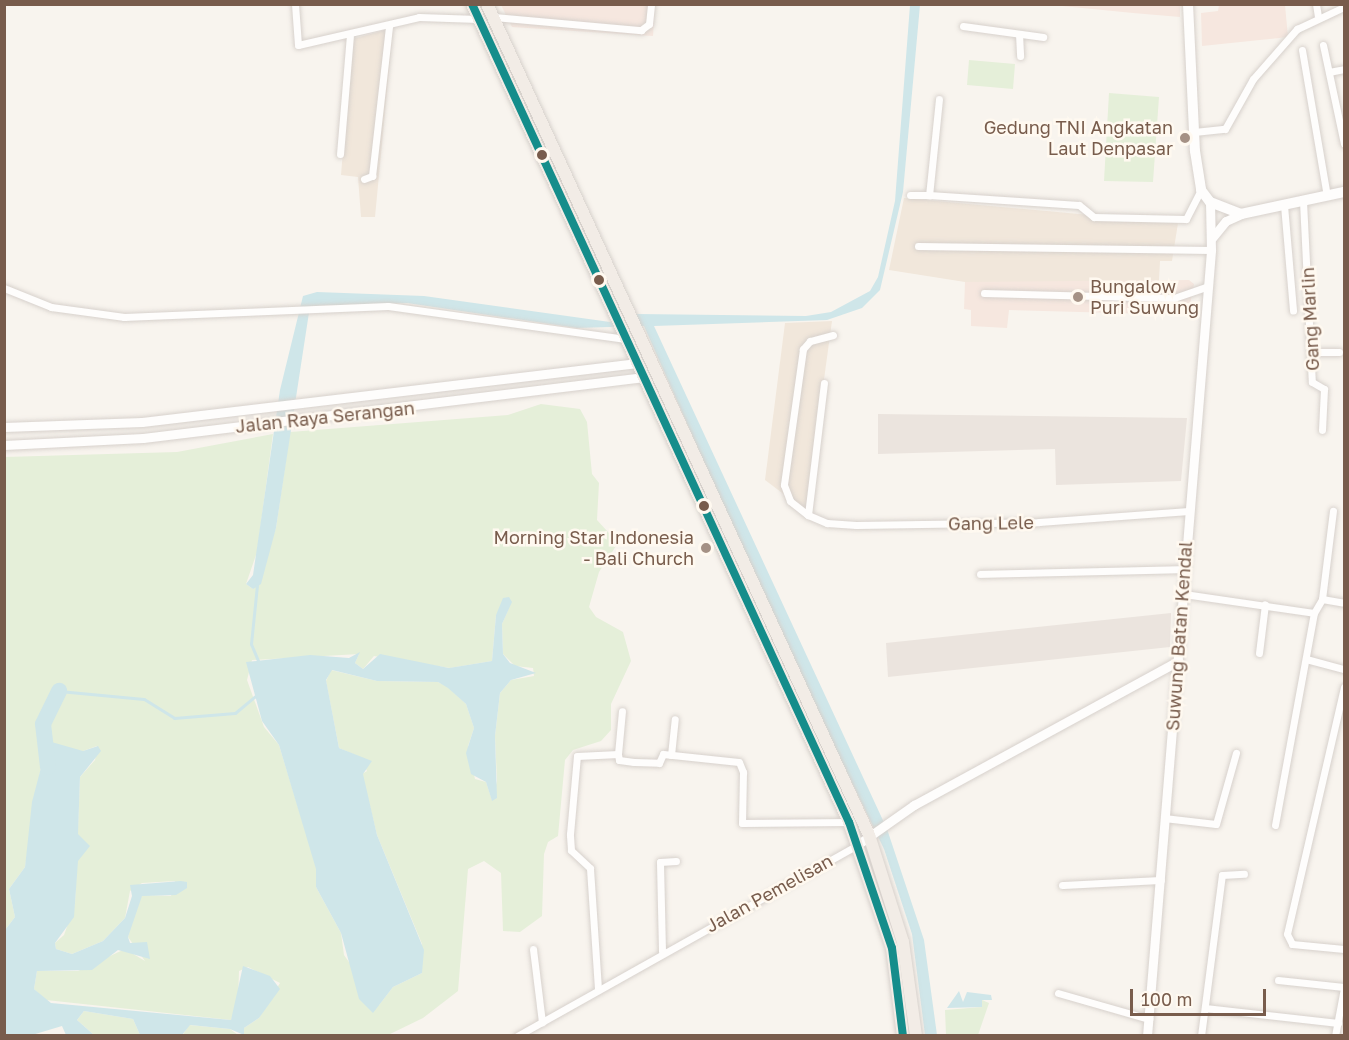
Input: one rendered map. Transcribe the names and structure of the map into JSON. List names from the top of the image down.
{
  "streets": {
    "street": [
      "Gang Marlin",
      "Jalan Raya Serangan",
      "Gang Lele",
      "Suwung Batan Kendal",
      "Jalan Pemelisan"
    ]
  },
  "crossings": [
    ["Gang Lele", "Suwung Batan Kendal"],
    ["Suwung Batan Kendal", "Jalan Pemelisan"]
  ],
  "places": ["Gedung TNI Angkatan Laut Denpasar", "Bungalow Puri Suwung", "Morning Star Indonesia - Bali Church"],
  "scale_bar": "100 m"
}
